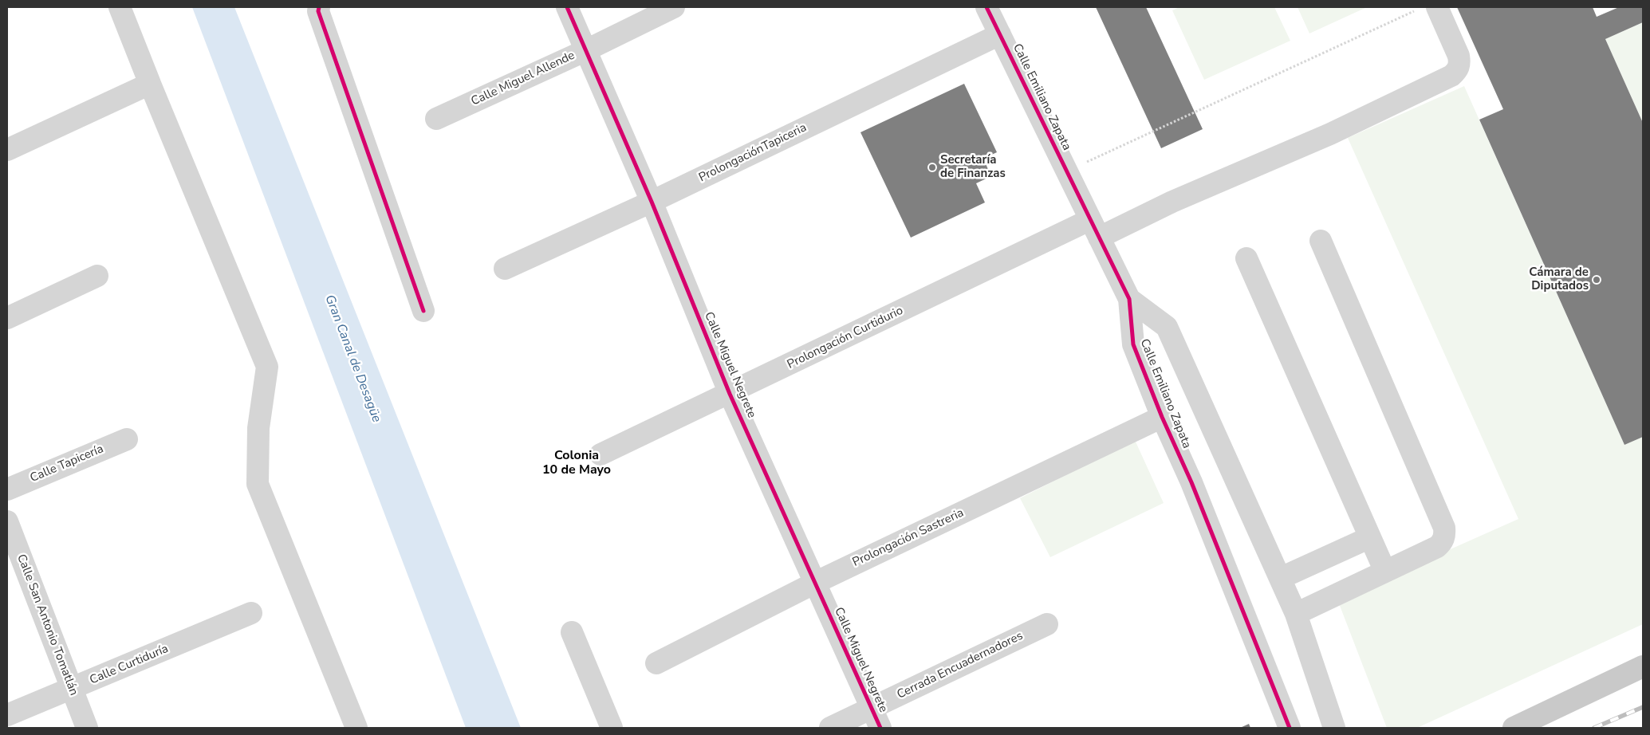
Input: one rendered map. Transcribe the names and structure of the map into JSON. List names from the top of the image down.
{
  "streets": {
    "street": [
      "Calle Miguel Allende",
      "Calle Emiliano Zapata",
      "ProlongaciónTapiceria",
      "Prolongación Curtidurio",
      "Calle Miguel Negrete",
      "Calle Tapicería",
      "Prolongación Sastreria",
      "Calle San Antonio Tomatlán",
      "Calle Curtiduría",
      "Cerrada Encuadernadores"
    ]
  },
  "crossings": [
    ["Calle Miguel Allende", "Calle Miguel Negrete"],
    ["Calle Emiliano Zapata", "ProlongaciónTapiceria"],
    ["Calle Emiliano Zapata", "Prolongación Curtidurio"],
    ["Calle Emiliano Zapata", "Prolongación Sastreria"],
    ["ProlongaciónTapiceria", "Calle Miguel Negrete"],
    ["Prolongación Curtidurio", "Calle Miguel Negrete"],
    ["Calle Miguel Negrete", "Prolongación Sastreria"],
    ["Calle Miguel Negrete", "Cerrada Encuadernadores"],
    ["Calle San Antonio Tomatlán", "Calle Curtiduría"]
  ],
  "districts": ["Colonia 10 de Mayo"],
  "water": ["Gran Canal de Desagüe"],
  "places": ["Secretaría de Finanzas", "Cámara de Diputados"]
}
